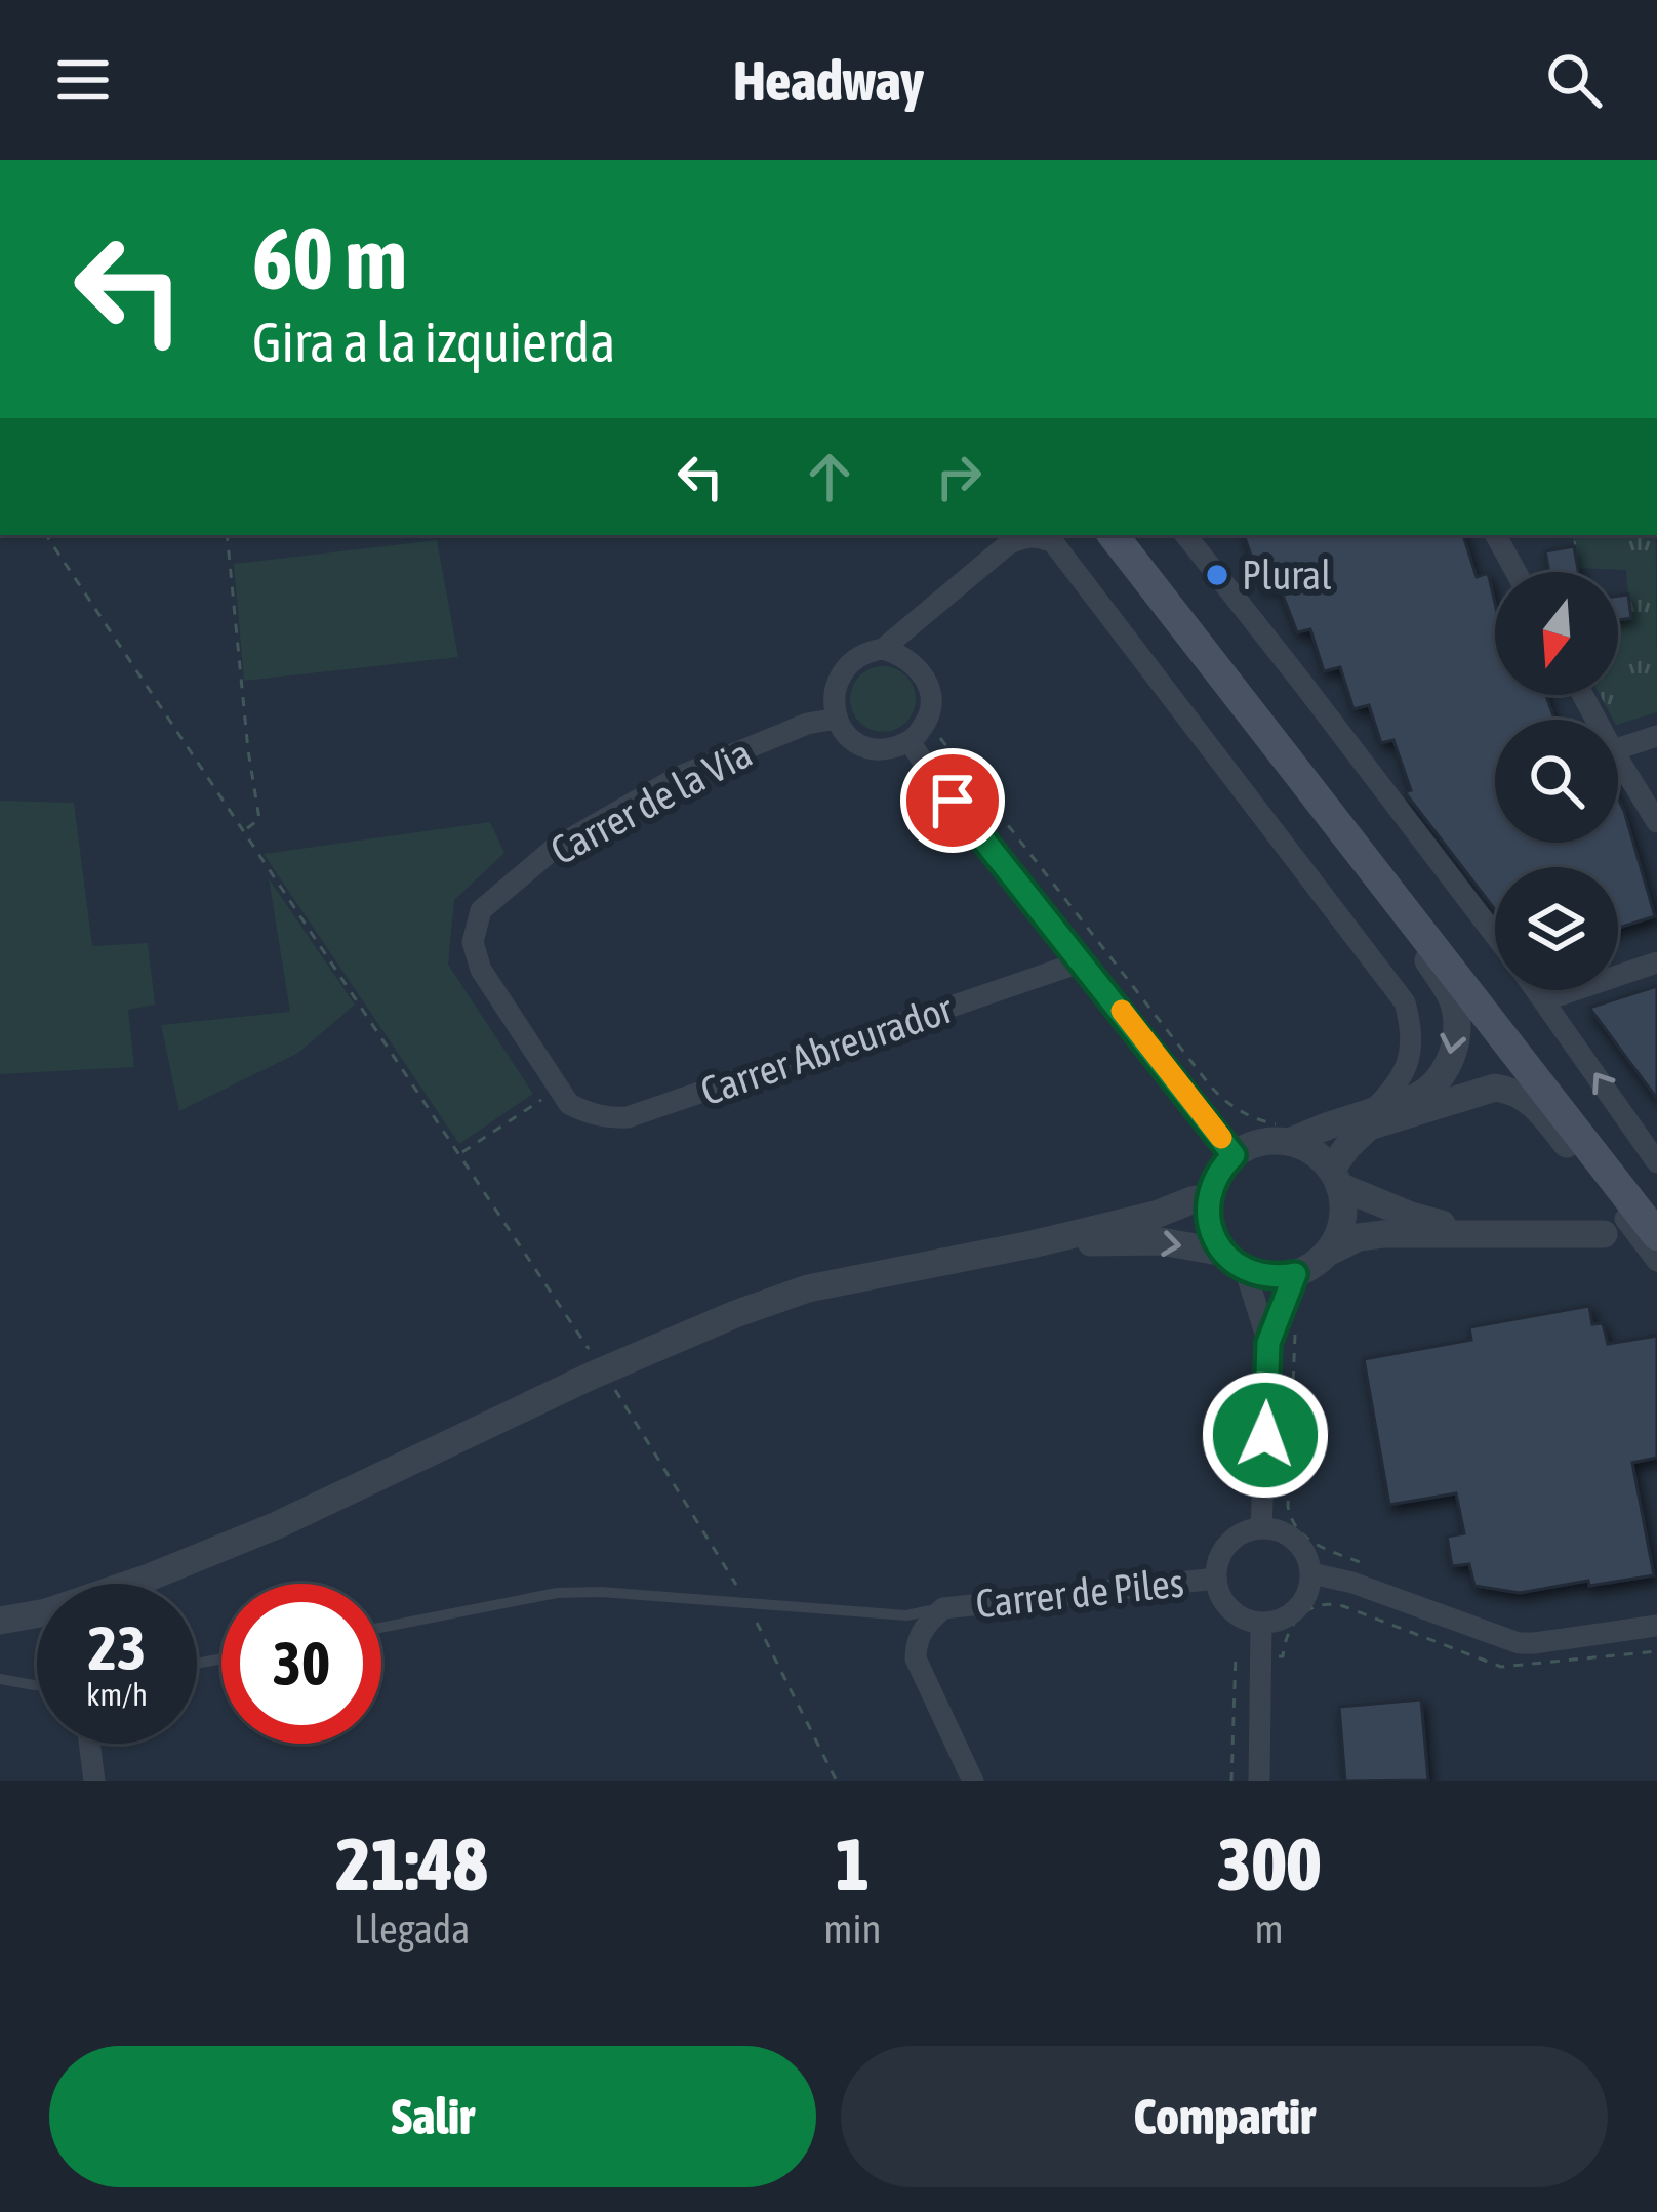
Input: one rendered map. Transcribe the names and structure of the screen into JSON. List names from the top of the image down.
{
  "streets": {
    "street": ["Carrer de la Via", "Carrer Abreurador", "Carrer de Piles"]
  },
  "crossings": [
    ["Carrer de la Via", "Carrer Abreurador"]
  ],
  "places": ["Plural"],
  "north": "bottom",
  "page": {
    "header": "Headway",
    "turn": ["60 m", "Gira a la izquierda"],
    "speed": "23 km/h",
    "limit": "30",
    "eta": [
      "21:48",
      "Llegada",
      "1",
      "min",
      "300",
      "m"
    ],
    "buttons": ["Salir", "Compartir"]
  }
}
